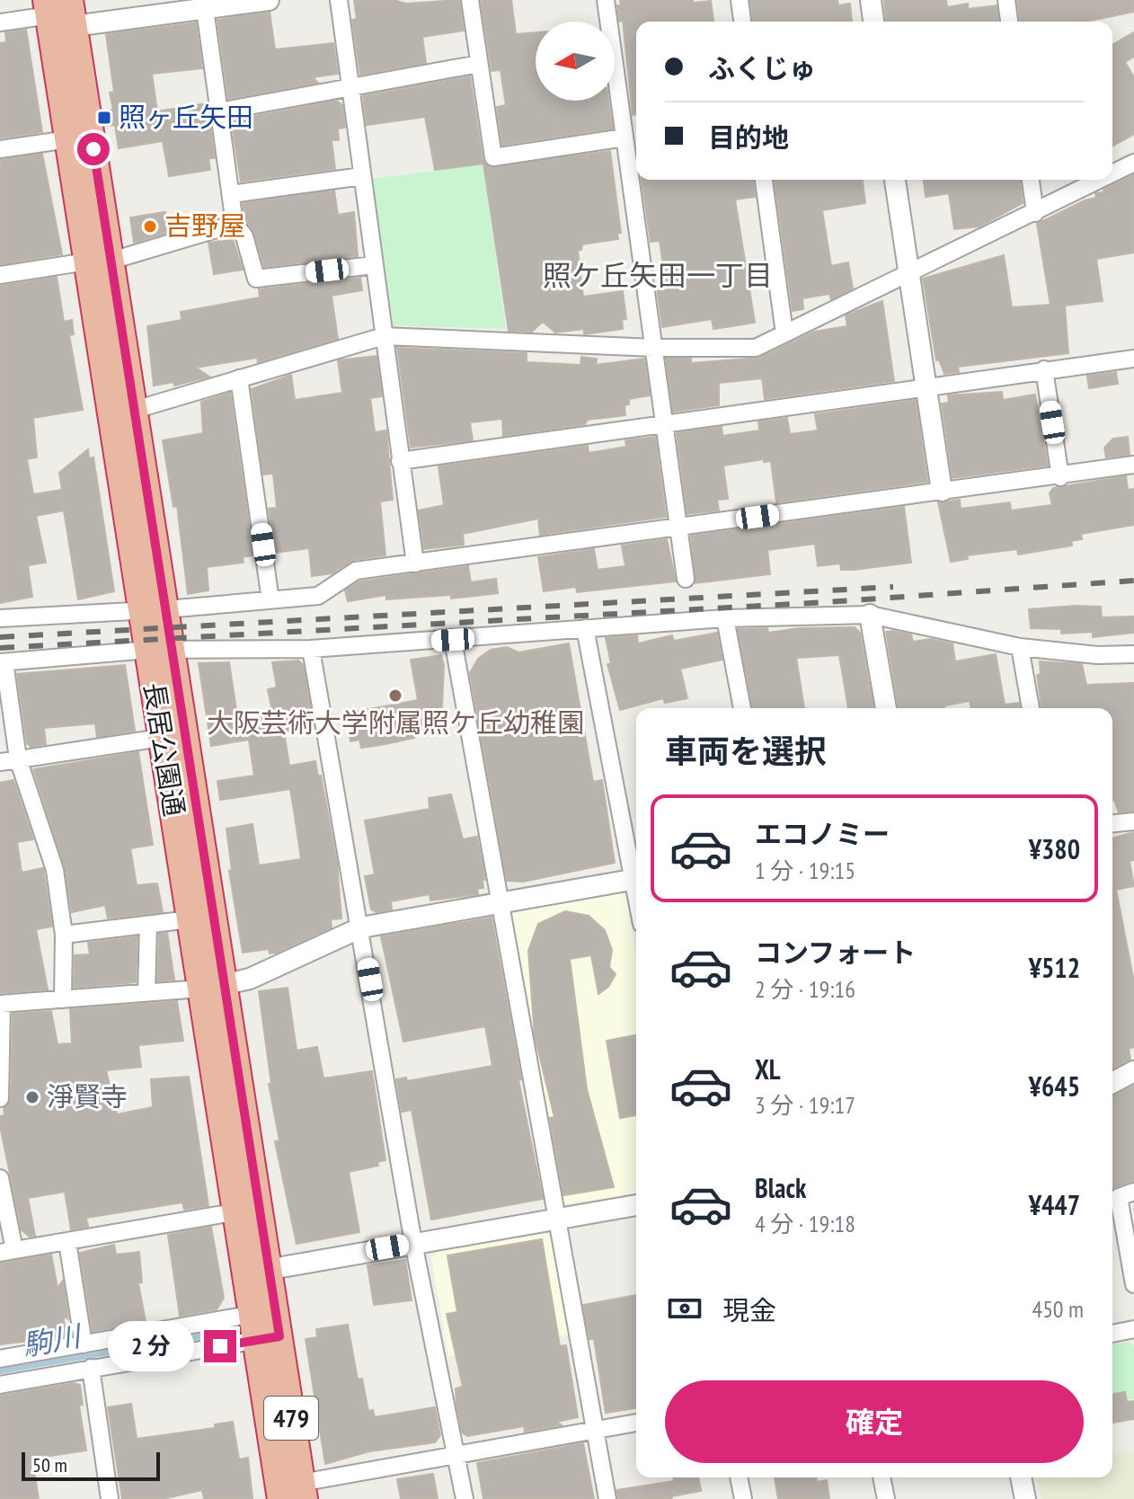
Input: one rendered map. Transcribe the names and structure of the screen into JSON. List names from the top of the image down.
{
  "streets": {
    "highway": ["長居公園通", "479"]
  },
  "districts": ["照ケ丘矢田一丁目"],
  "water": ["駒川"],
  "places": {
    "transit": ["照ヶ丘矢田"],
    "other": ["吉野屋", "大阪芸術大学附属照ケ丘幼稚園", "淨賢寺"]
  },
  "scale_bar": "50 m",
  "north": "left",
  "page": {
    "banner": ["ふくじゅ", "目的地"],
    "heading": "車両を選択",
    "list": [
      {
        "name": "エコノミー",
        "note": "1 分 · 19:15",
        "value": "¥380"
      },
      {
        "name": "コンフォート",
        "note": "2 分 · 19:16",
        "value": "¥512"
      },
      {
        "name": "XL",
        "note": "3 分 · 19:17",
        "value": "¥645"
      },
      {
        "name": "Black",
        "note": "4 分 · 19:18",
        "value": "¥447"
      }
    ],
    "pay": ["現金", "450 m"],
    "bubble": "2 分",
    "buttons": "確定",
    "scale": "50 m"
  }
}
